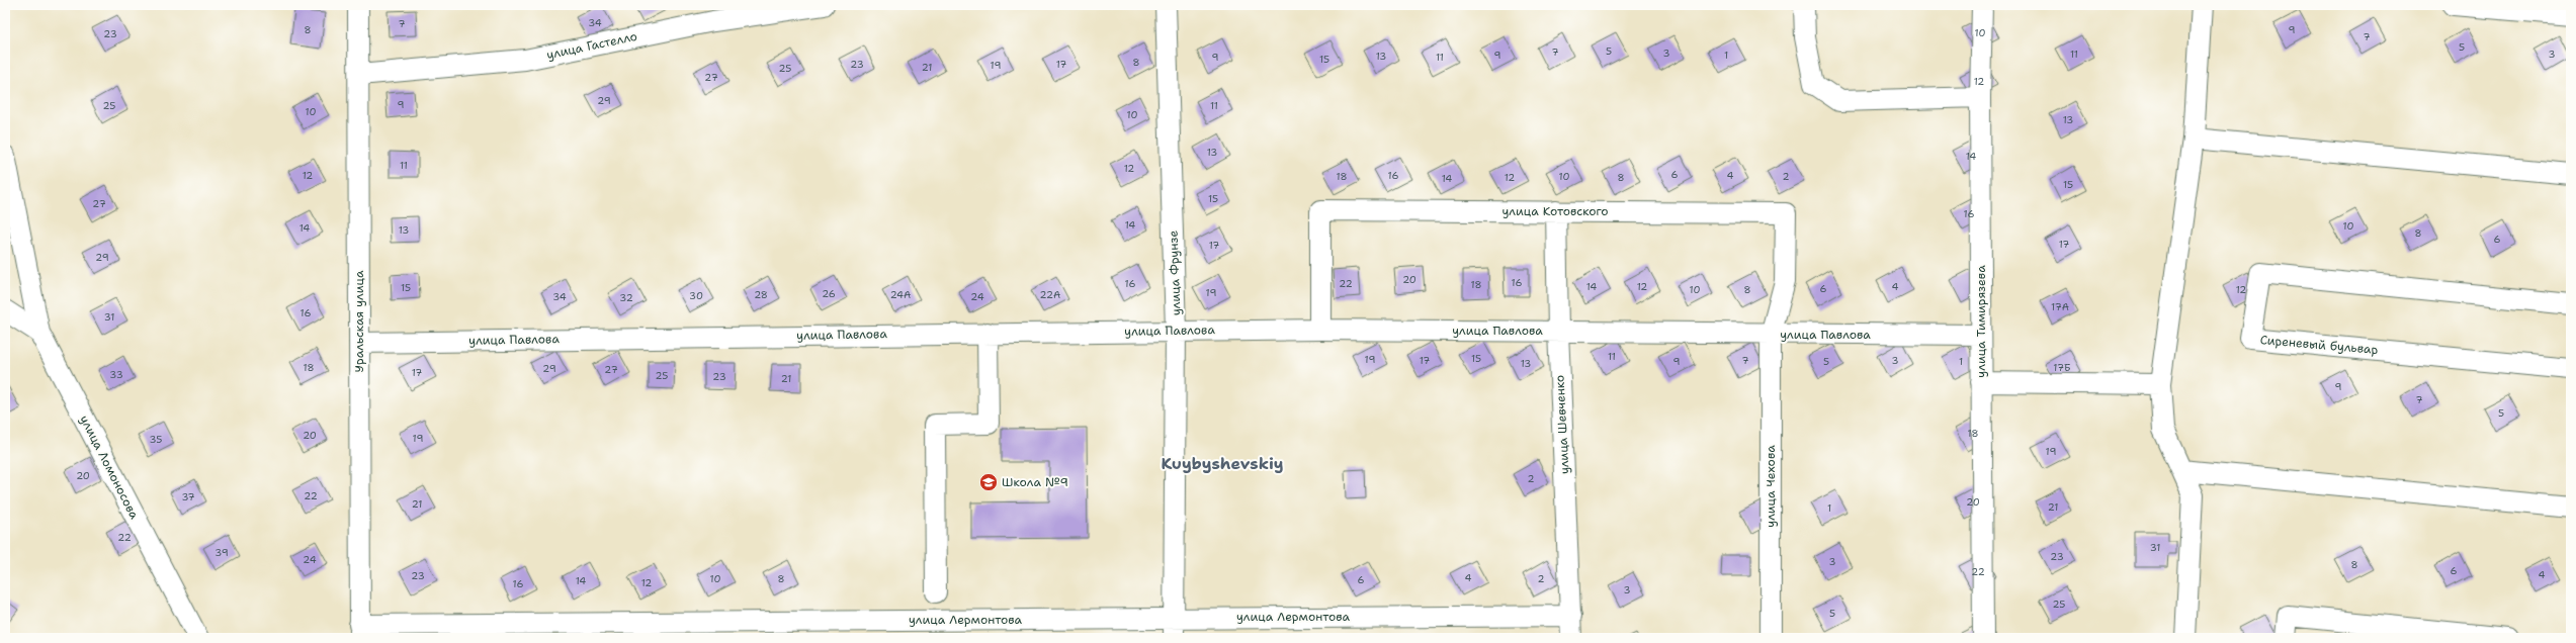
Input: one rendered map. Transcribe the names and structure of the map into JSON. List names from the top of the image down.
{
  "streets": {
    "street": [
      "улица Гастелло",
      "улица Котовского",
      "улица Фрунзе",
      "Уральская улица",
      "улица Тимирязева",
      "улица Павлова",
      "Сиреневый бульвар",
      "улица Шевченко",
      "улица Ломоносова",
      "улица Чехова",
      "улица Лермонтова"
    ]
  },
  "crossings": [
    ["улица Гастелло", "Уральская улица"],
    ["улица Котовского", "улица Павлова"],
    ["улица Котовского", "улица Шевченко"],
    ["улица Котовского", "улица Чехова"],
    ["улица Фрунзе", "улица Павлова"],
    ["улица Фрунзе", "улица Лермонтова"],
    ["Уральская улица", "улица Павлова"],
    ["Уральская улица", "улица Лермонтова"],
    ["улица Тимирязева", "улица Павлова"],
    ["улица Павлова", "улица Шевченко"],
    ["улица Павлова", "улица Чехова"],
    ["улица Шевченко", "улица Лермонтова"]
  ],
  "districts": ["Kuybyshevskiy"],
  "places": {
    "school or university": ["Школа №9"]
  },
  "house_numbers": [
    "34",
    "7",
    "8",
    "9",
    "10",
    "23",
    "7",
    "5",
    "5",
    "7",
    "3",
    "11",
    "3",
    "9",
    "1",
    "13",
    "9",
    "11",
    "15",
    "8",
    "23",
    "17",
    "19",
    "21",
    "25",
    "27",
    "12",
    "29",
    "9",
    "25",
    "11",
    "10",
    "10",
    "13",
    "13",
    "14",
    "11",
    "12",
    "6",
    "12",
    "16",
    "4",
    "18",
    "10",
    "2",
    "12",
    "8",
    "14",
    "15",
    "15",
    "27",
    "16",
    "14",
    "10",
    "14",
    "13",
    "8",
    "6",
    "17",
    "17",
    "29",
    "20",
    "16",
    "16",
    "22",
    "18",
    "14",
    "12",
    "4",
    "15",
    "6",
    "10",
    "8",
    "12",
    "19",
    "26",
    "28",
    "24А",
    "22А",
    "30",
    "34",
    "24",
    "32",
    "17А",
    "16",
    "31",
    "11",
    "15",
    "19",
    "17",
    "7",
    "3",
    "9",
    "5",
    "1",
    "13",
    "18",
    "17Б",
    "29",
    "27",
    "17",
    "33",
    "25",
    "23",
    "21",
    "9",
    "7",
    "5",
    "18",
    "20",
    "19",
    "35",
    "19",
    "20",
    "2",
    "22",
    "37",
    "20",
    "21",
    "21",
    "1",
    "22",
    "31",
    "39",
    "23",
    "24",
    "3",
    "8",
    "6",
    "22",
    "4",
    "23",
    "4",
    "10",
    "8",
    "2",
    "6",
    "14",
    "12",
    "16",
    "3",
    "25",
    "5"
  ]
}
